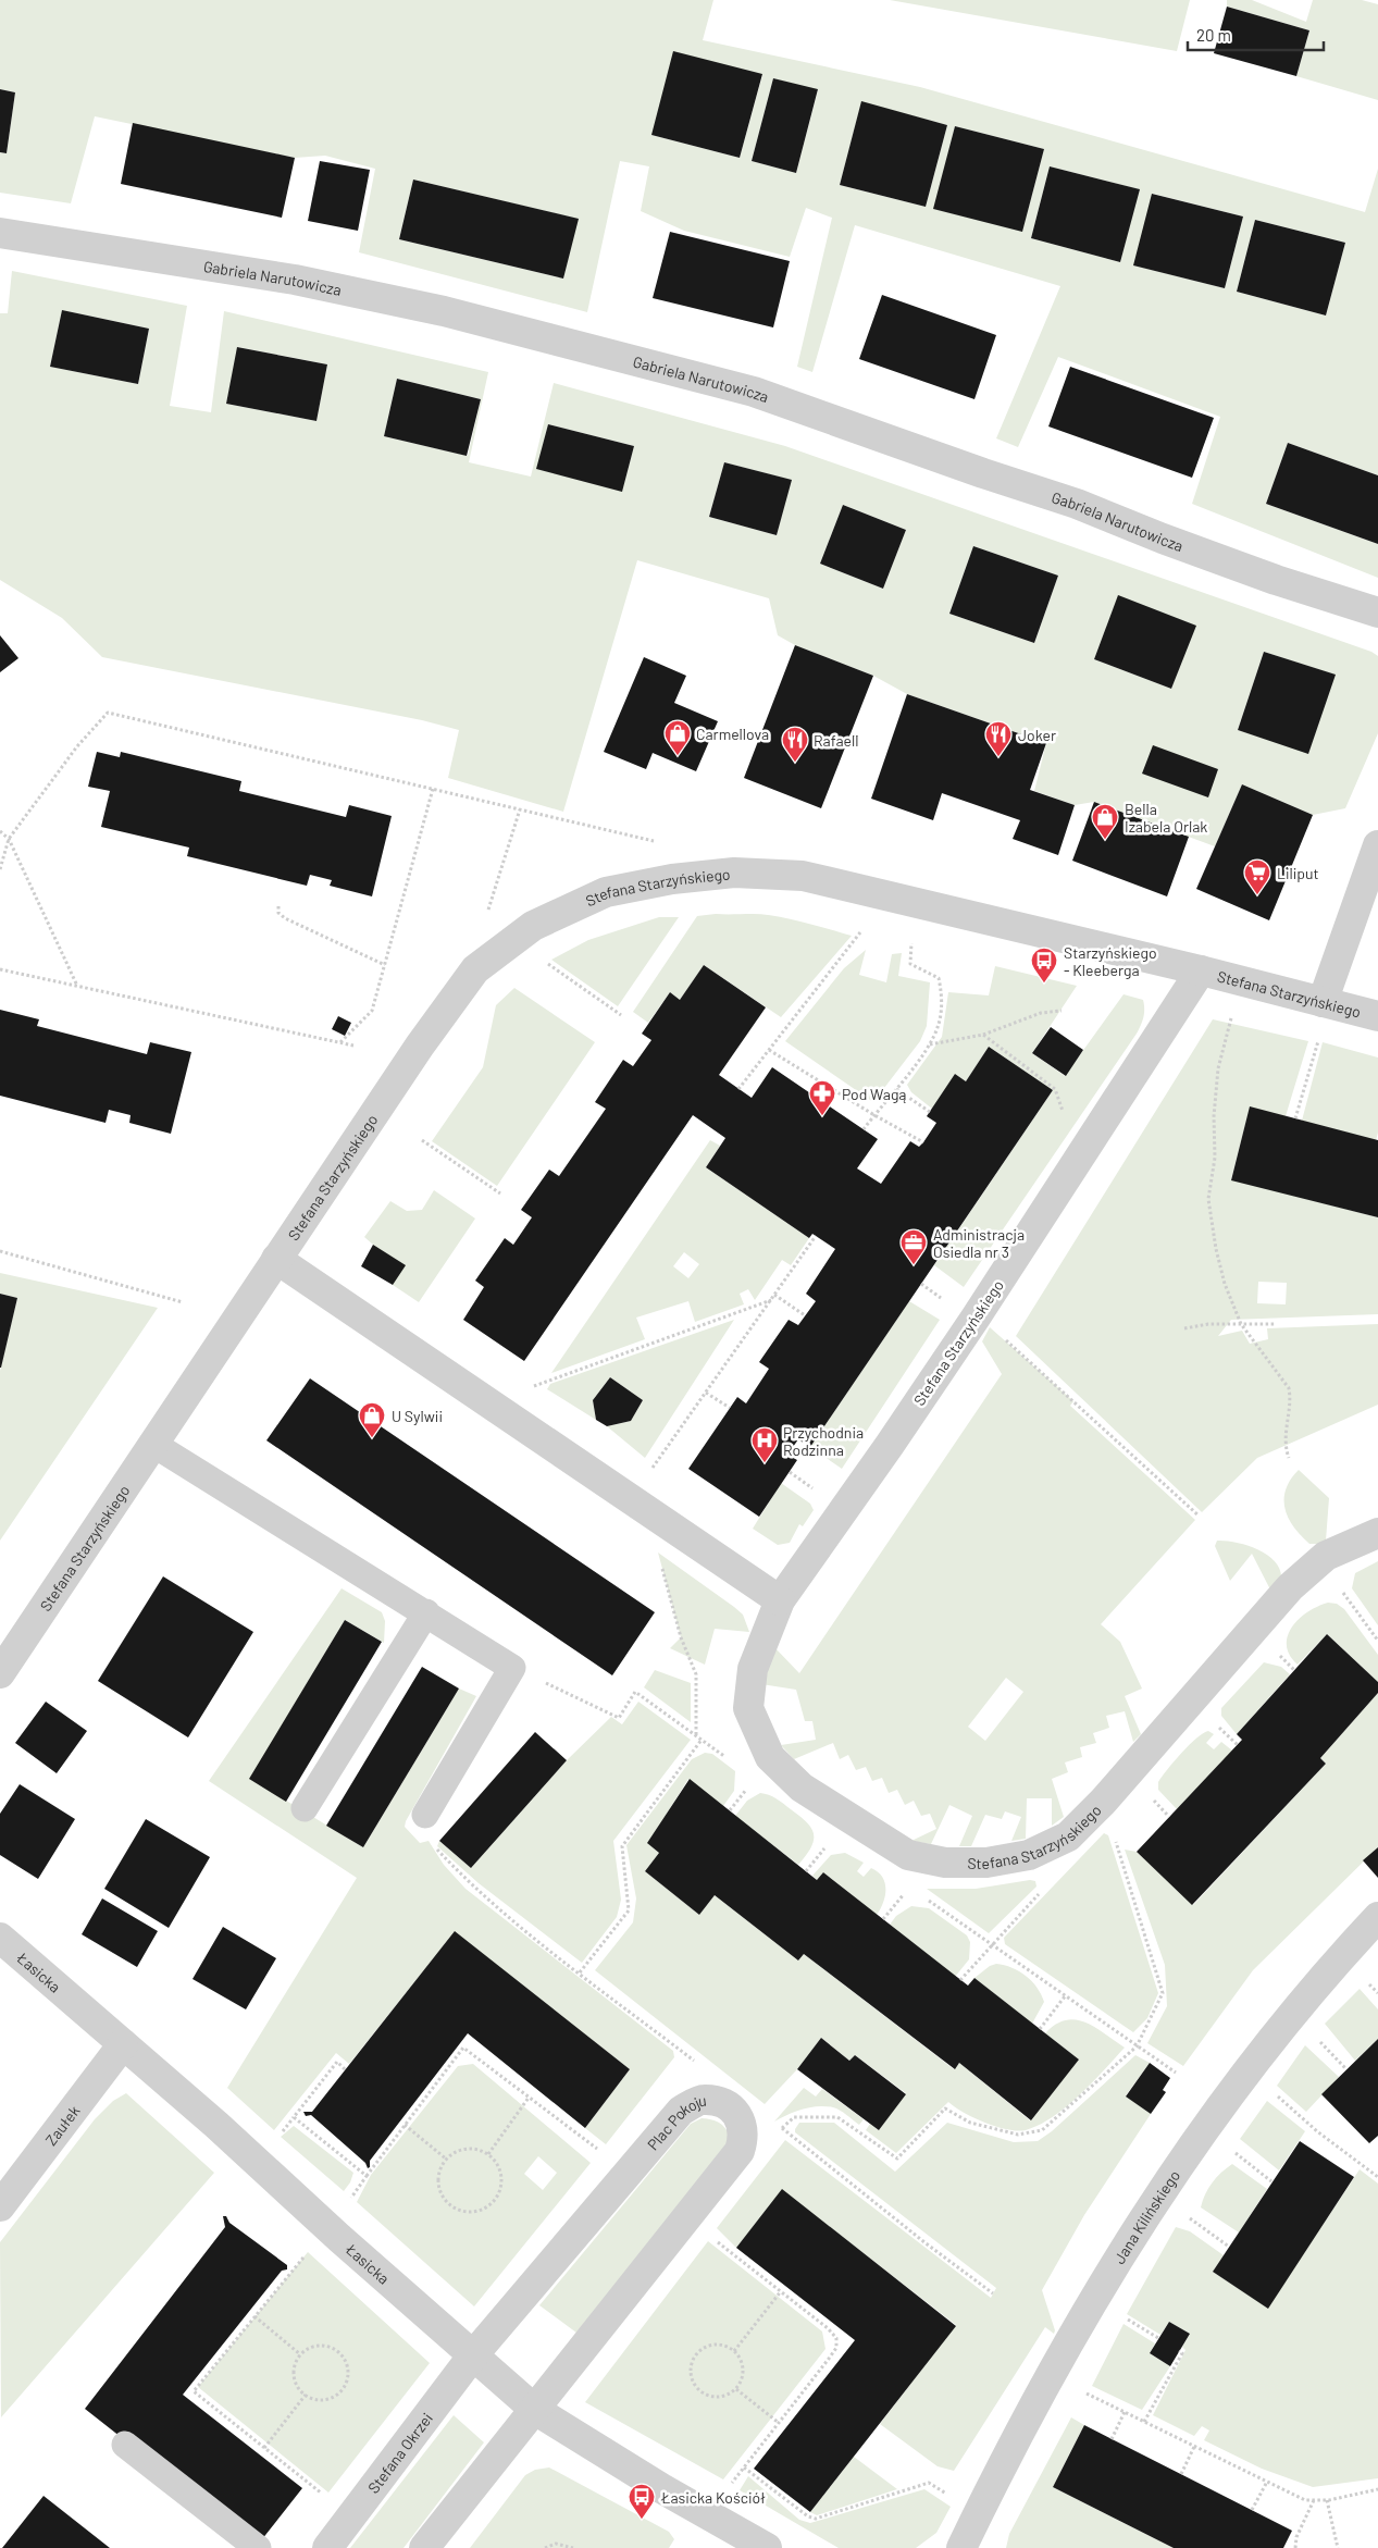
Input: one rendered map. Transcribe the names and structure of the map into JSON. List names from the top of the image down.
{
  "streets": {
    "street": [
      "Gabriela Narutowicza",
      "Stefana Starzyńskiego",
      "Łasicka",
      "Zaułek",
      "Plac Pokoju",
      "Jana Kilińskiego",
      "Stefana Okrzei"
    ]
  },
  "crossings": [
    ["Łasicka", "Zaułek"],
    ["Łasicka", "Plac Pokoju"],
    ["Łasicka", "Stefana Okrzei"],
    ["Plac Pokoju", "Stefana Okrzei"]
  ],
  "places": {
    "shop": ["Carmellova", "Bella Izabela Orlak", "U Sylwii"],
    "restaurant": ["Joker", "Rafaell"],
    "supermarket": ["Liliput"],
    "bus stop": ["Starzyńskiego - Kleeberga", "Łasicka Kościół"],
    "pharmacy": ["Pod Wagą"],
    "office": ["Administracja Osiedla nr 3"],
    "hospital": ["Przychodnia Rodzinna"]
  },
  "scale_bar": "20 m"
}
